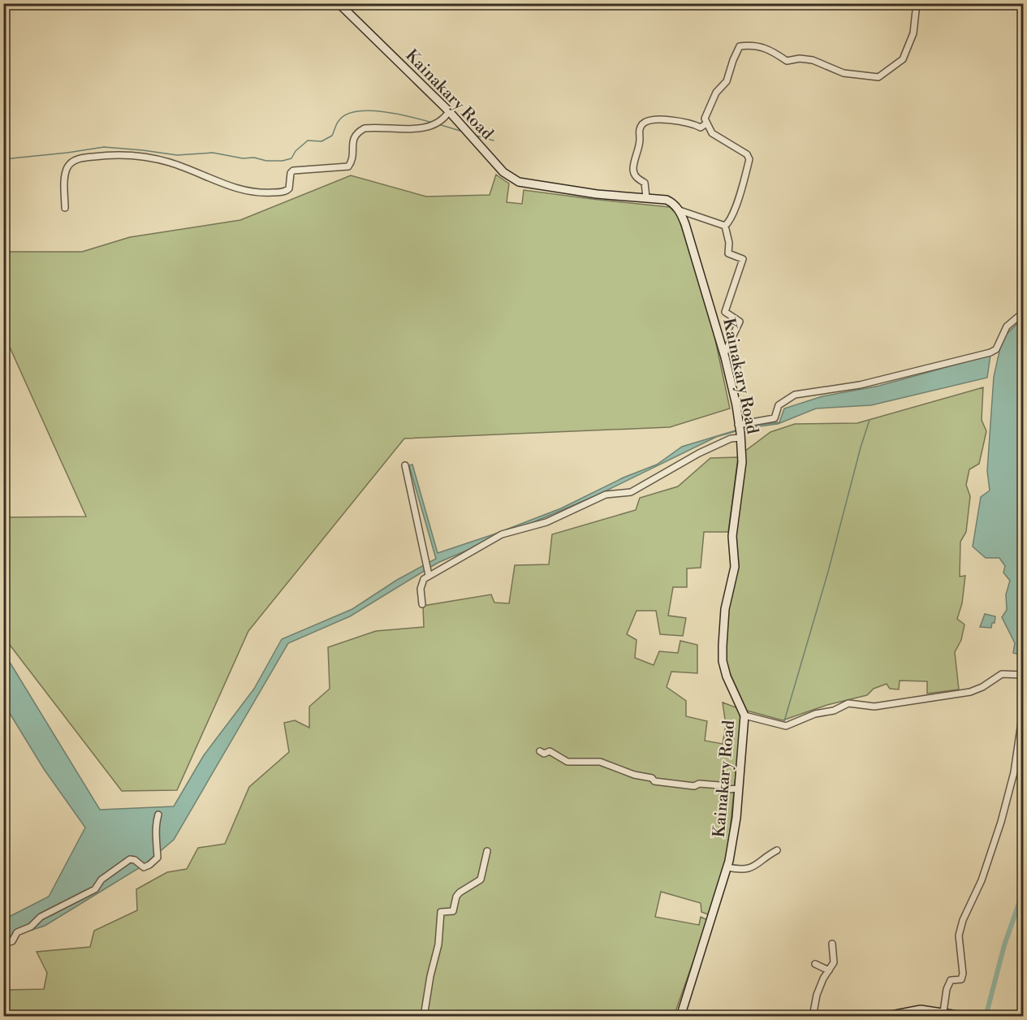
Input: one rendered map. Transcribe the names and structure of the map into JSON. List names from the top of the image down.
{
  "streets": {
    "main road": ["Kainakary Road"]
  }
}
